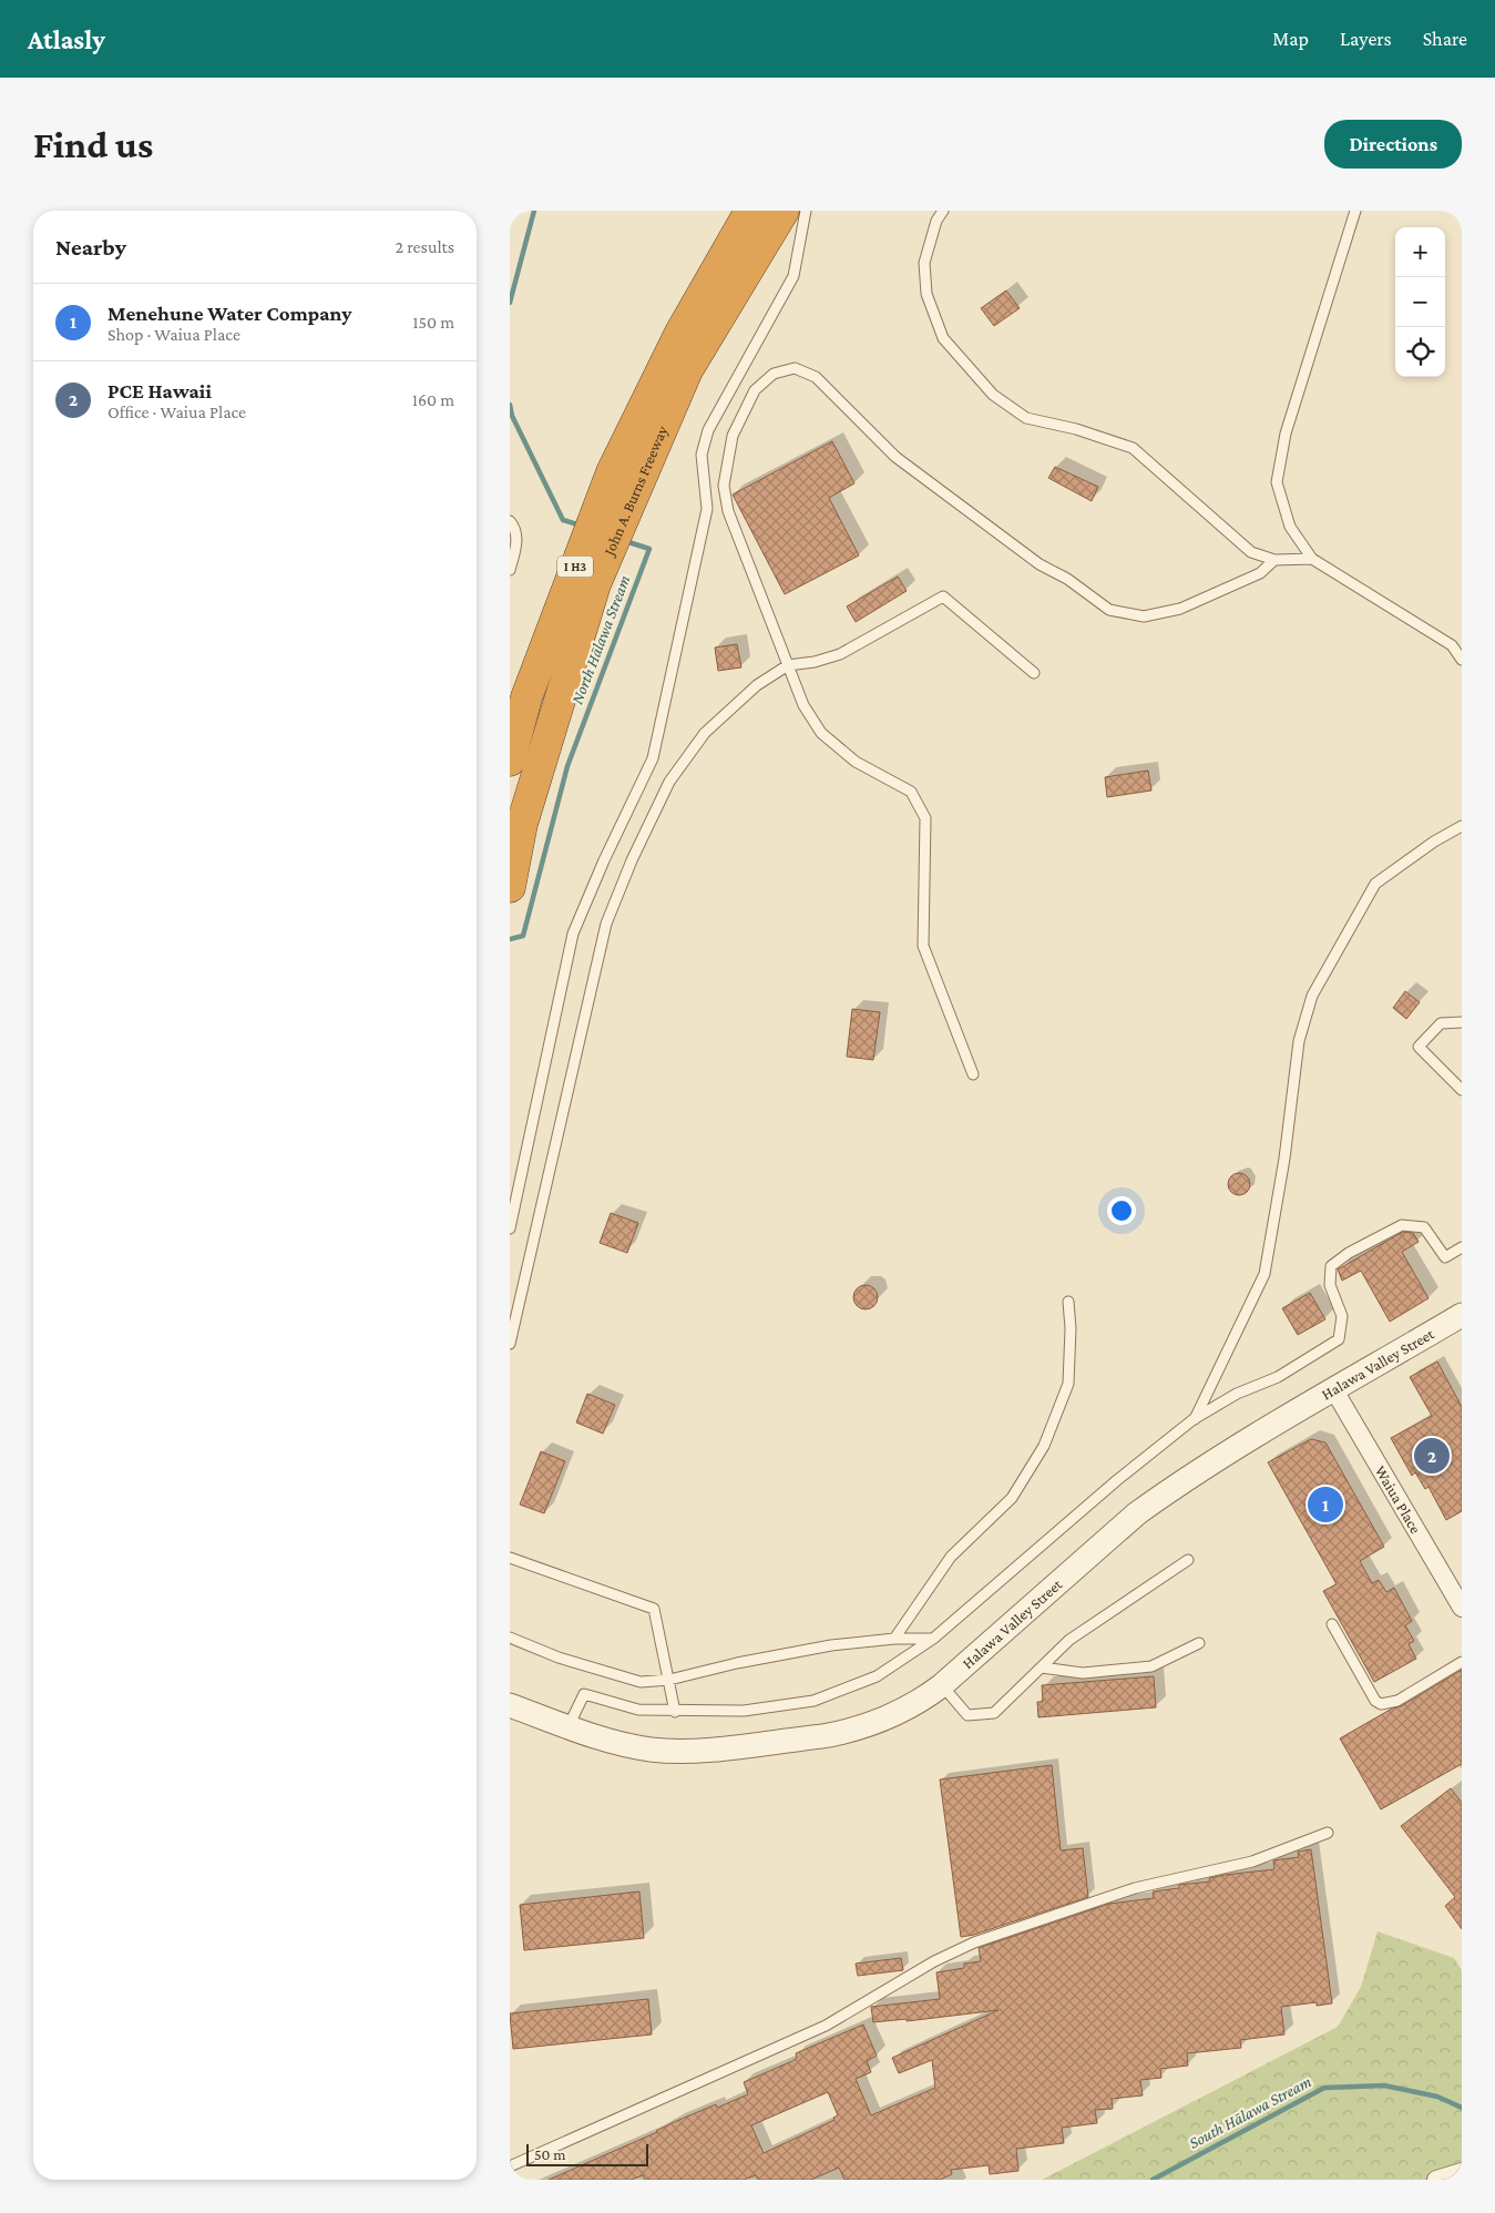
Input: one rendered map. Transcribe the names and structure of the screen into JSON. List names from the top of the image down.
{
  "streets": {
    "highway": ["John A. Burns Freeway", "I H3"],
    "street": ["Halawa Valley Street", "Waiua Place"]
  },
  "crossings": [
    ["Halawa Valley Street", "Waiua Place"]
  ],
  "water": ["North Hālawa Stream", "South Hālawa Stream"],
  "scale_bar": "50 m",
  "page": {
    "header": "Atlasly",
    "nav": ["Map", "Layers", "Share"],
    "buttons": "Directions",
    "title": "Find us",
    "heading": ["Nearby", "2 results"],
    "map_buttons": ["+", "−"],
    "list": [
      {
        "mark": "1",
        "name": "Menehune Water Company",
        "note": "Shop · Waiua Place",
        "value": "150 m"
      },
      {
        "mark": "2",
        "name": "PCE Hawaii",
        "note": "Office · Waiua Place",
        "value": "160 m"
      }
    ],
    "pins": ["2", "1"],
    "scale": "50 m"
  }
}
